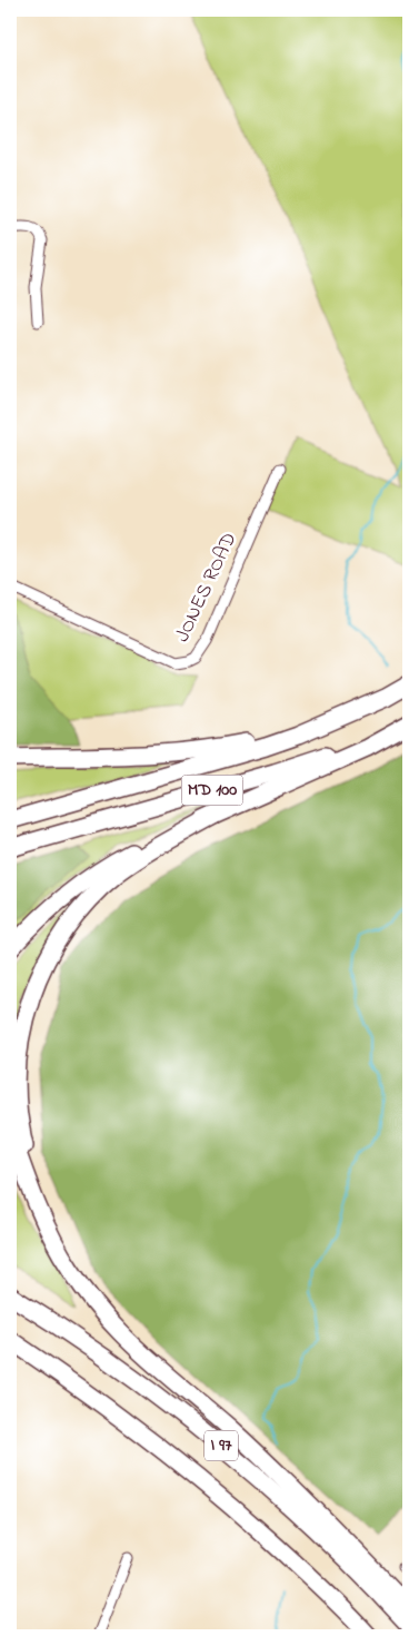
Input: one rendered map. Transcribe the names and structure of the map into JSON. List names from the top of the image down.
{
  "streets": {
    "highway": ["MD 100", "I 97"],
    "street": ["JONES ROAD"]
  }
}
